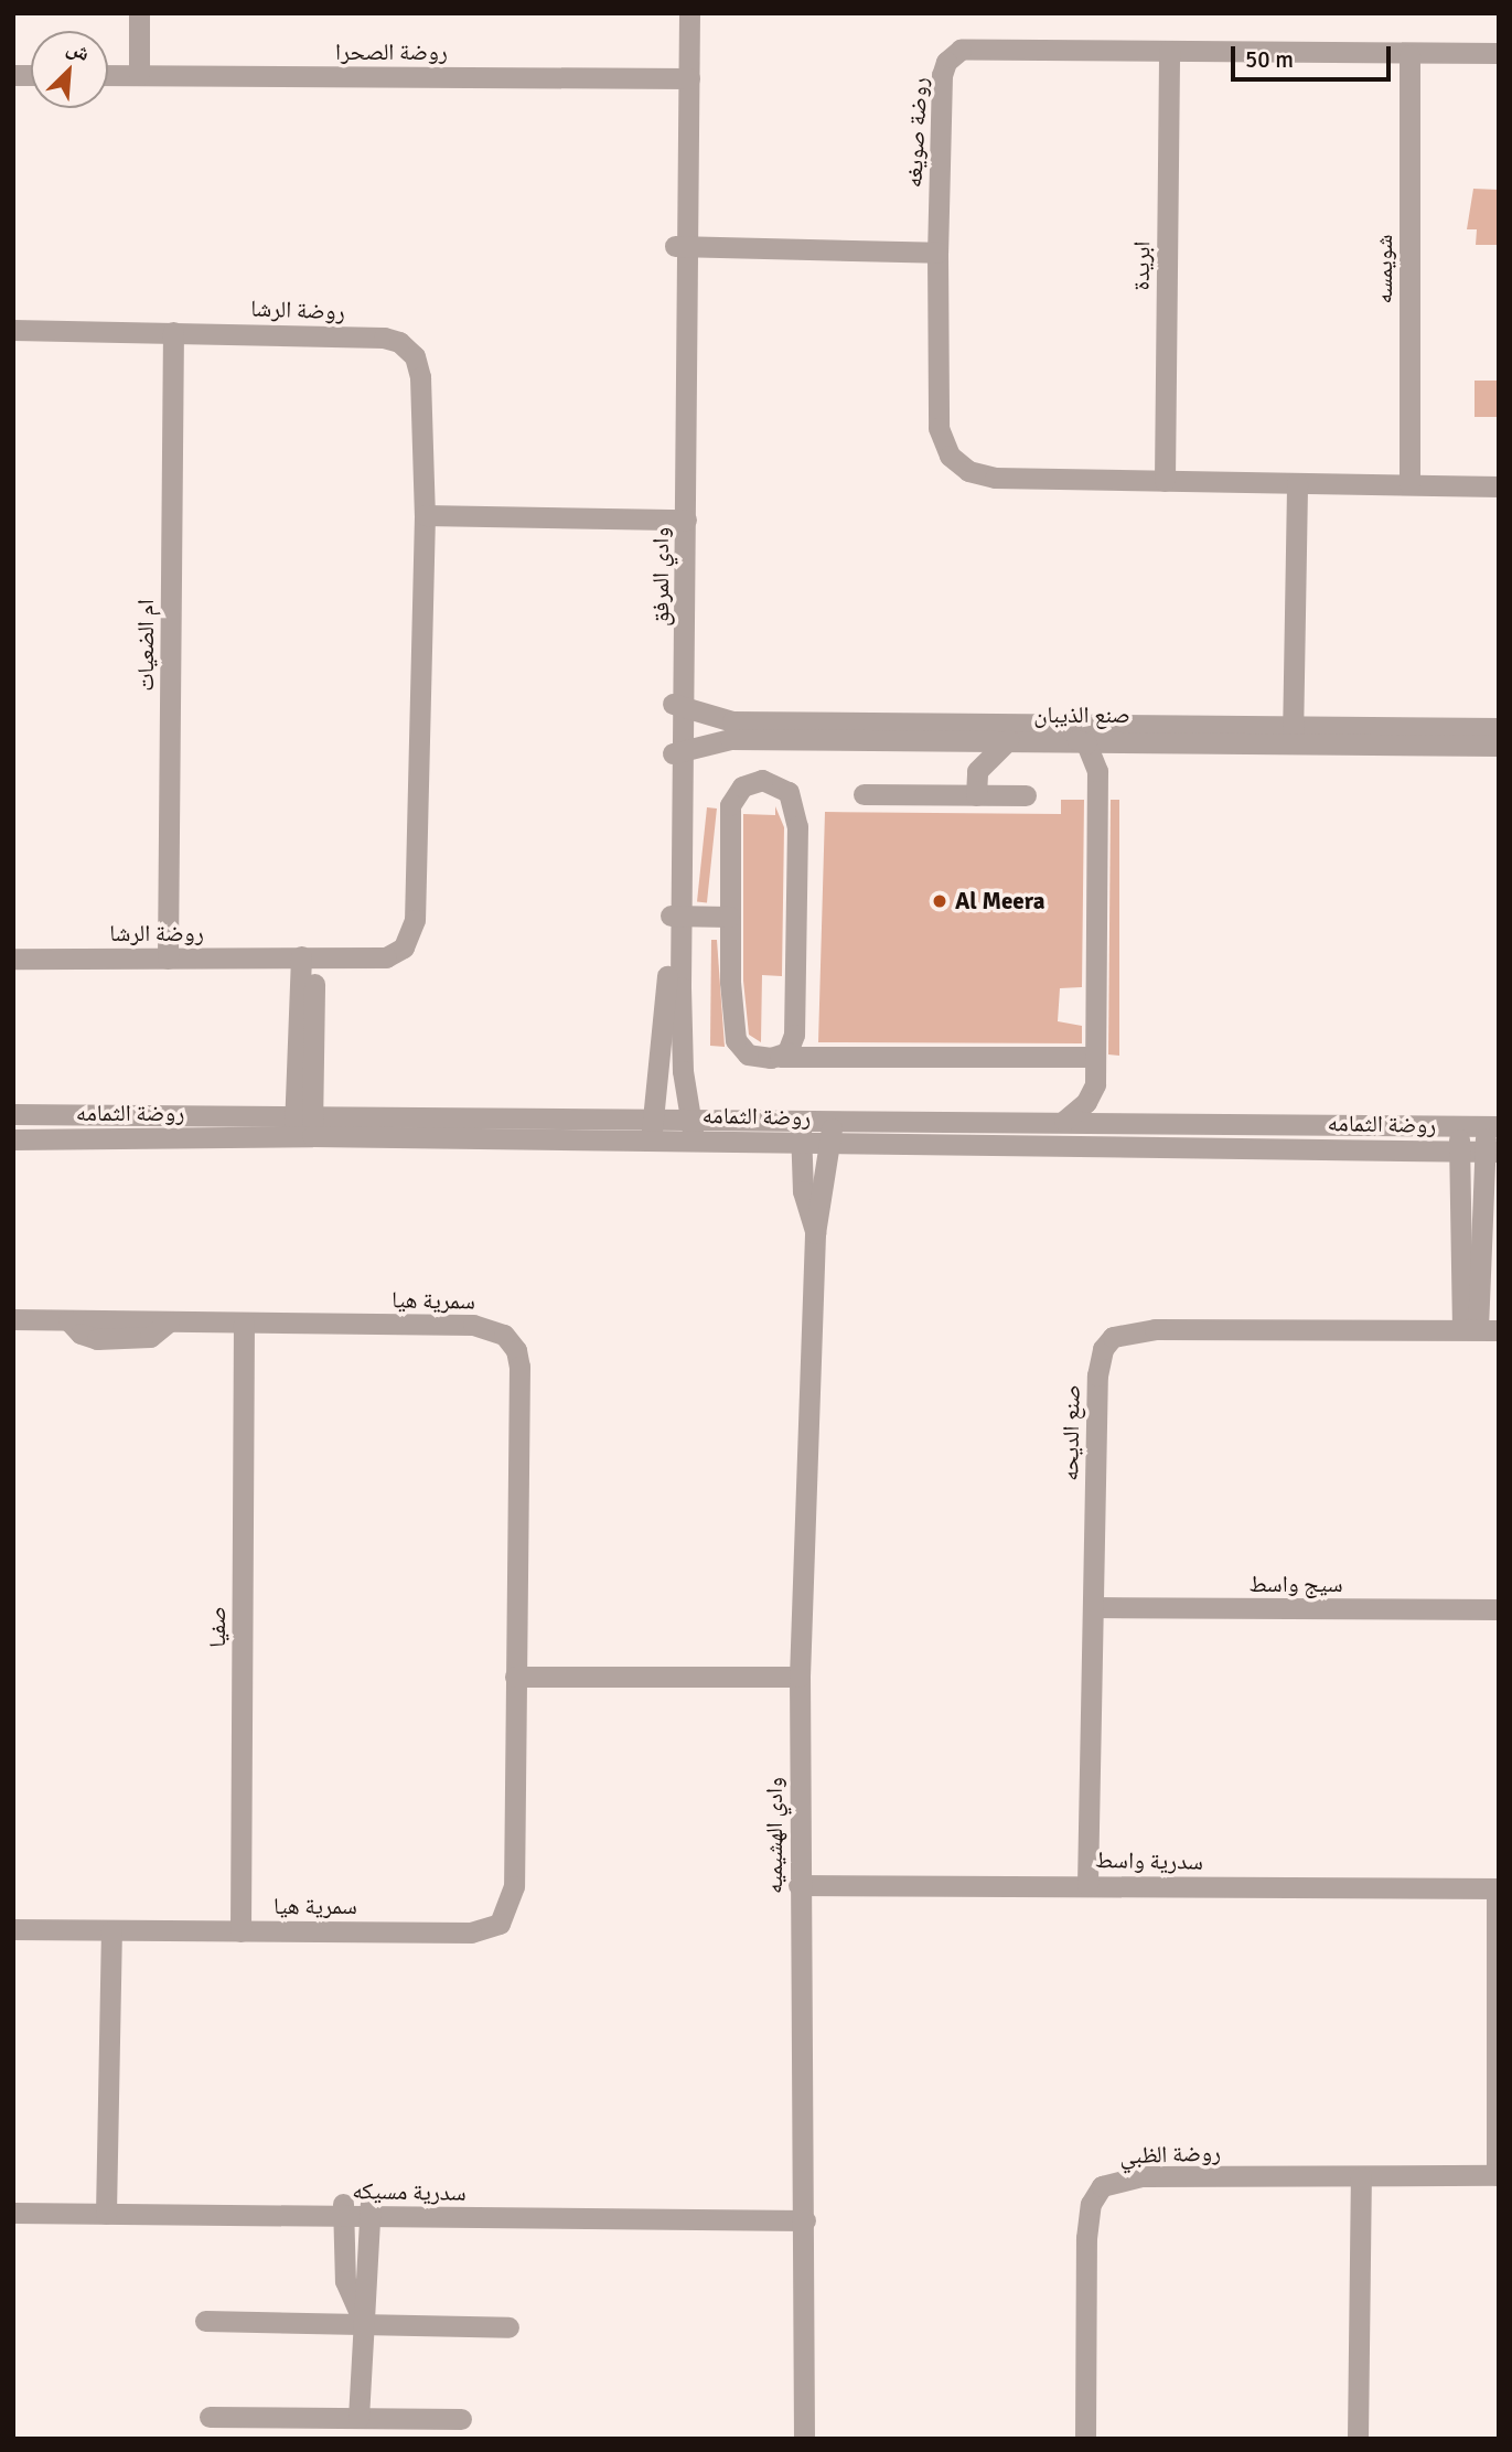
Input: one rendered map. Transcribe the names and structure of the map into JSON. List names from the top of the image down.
{
  "streets": {
    "street": [
      "روضة الصحرا",
      "روضة صويغه",
      "ابريدة",
      "شويمسه",
      "روضة الرشا",
      "وادي المرفق",
      "ام الضعيات",
      "صنع الذيبان",
      "روضة الثمامه",
      "سمرية هيا",
      "صنع الديحه",
      "سيج واسط",
      "صفيا",
      "وادي الهشيميه",
      "سدرية واسط",
      "روضة الظبي",
      "سدرية مسيكه"
    ]
  },
  "crossings": [
    ["روضة الصحرا", "وادي المرفق"],
    ["روضة صويغه", "ابريدة"],
    ["روضة صويغه", "شويمسه"],
    ["روضة الرشا", "ام الضعيات"],
    ["وادي المرفق", "صنع الذيبان"],
    ["وادي المرفق", "روضة الثمامه"],
    ["روضة الثمامه", "وادي الهشيميه"],
    ["سمرية هيا", "صفيا"],
    ["صنع الديحه", "سيج واسط"],
    ["صنع الديحه", "سدرية واسط"],
    ["وادي الهشيميه", "سدرية واسط"],
    ["وادي الهشيميه", "سدرية مسيكه"],
    ["سدرية واسط", "روضة الظبي"]
  ],
  "places": ["Al Meera"],
  "scale_bar": "50 m",
  "north": "top right"
}
